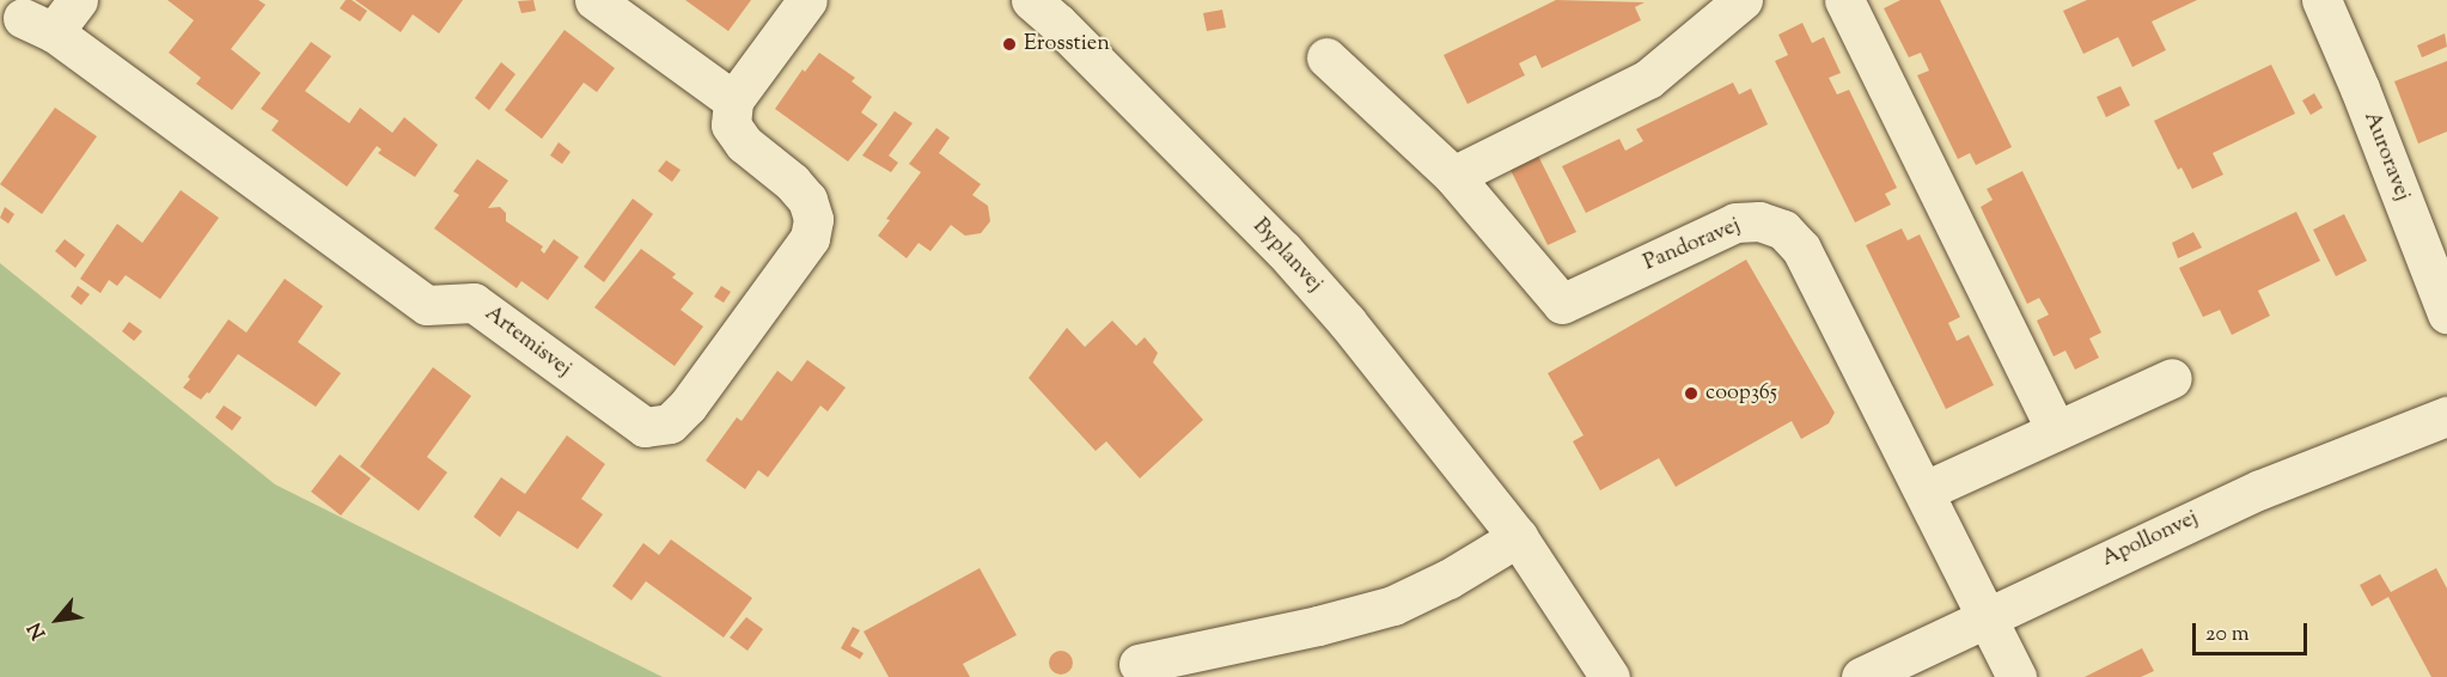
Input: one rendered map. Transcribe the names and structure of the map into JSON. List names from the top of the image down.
{
  "streets": {
    "street": [
      "Auroravej",
      "Pandoravej",
      "Byplanvej",
      "Artemisvej",
      "Apollonvej"
    ]
  },
  "crossings": [
    ["Pandoravej", "Apollonvej"]
  ],
  "places": ["Erosstien", "coop365"],
  "scale_bar": "20 m",
  "north": "bottom left"
}
